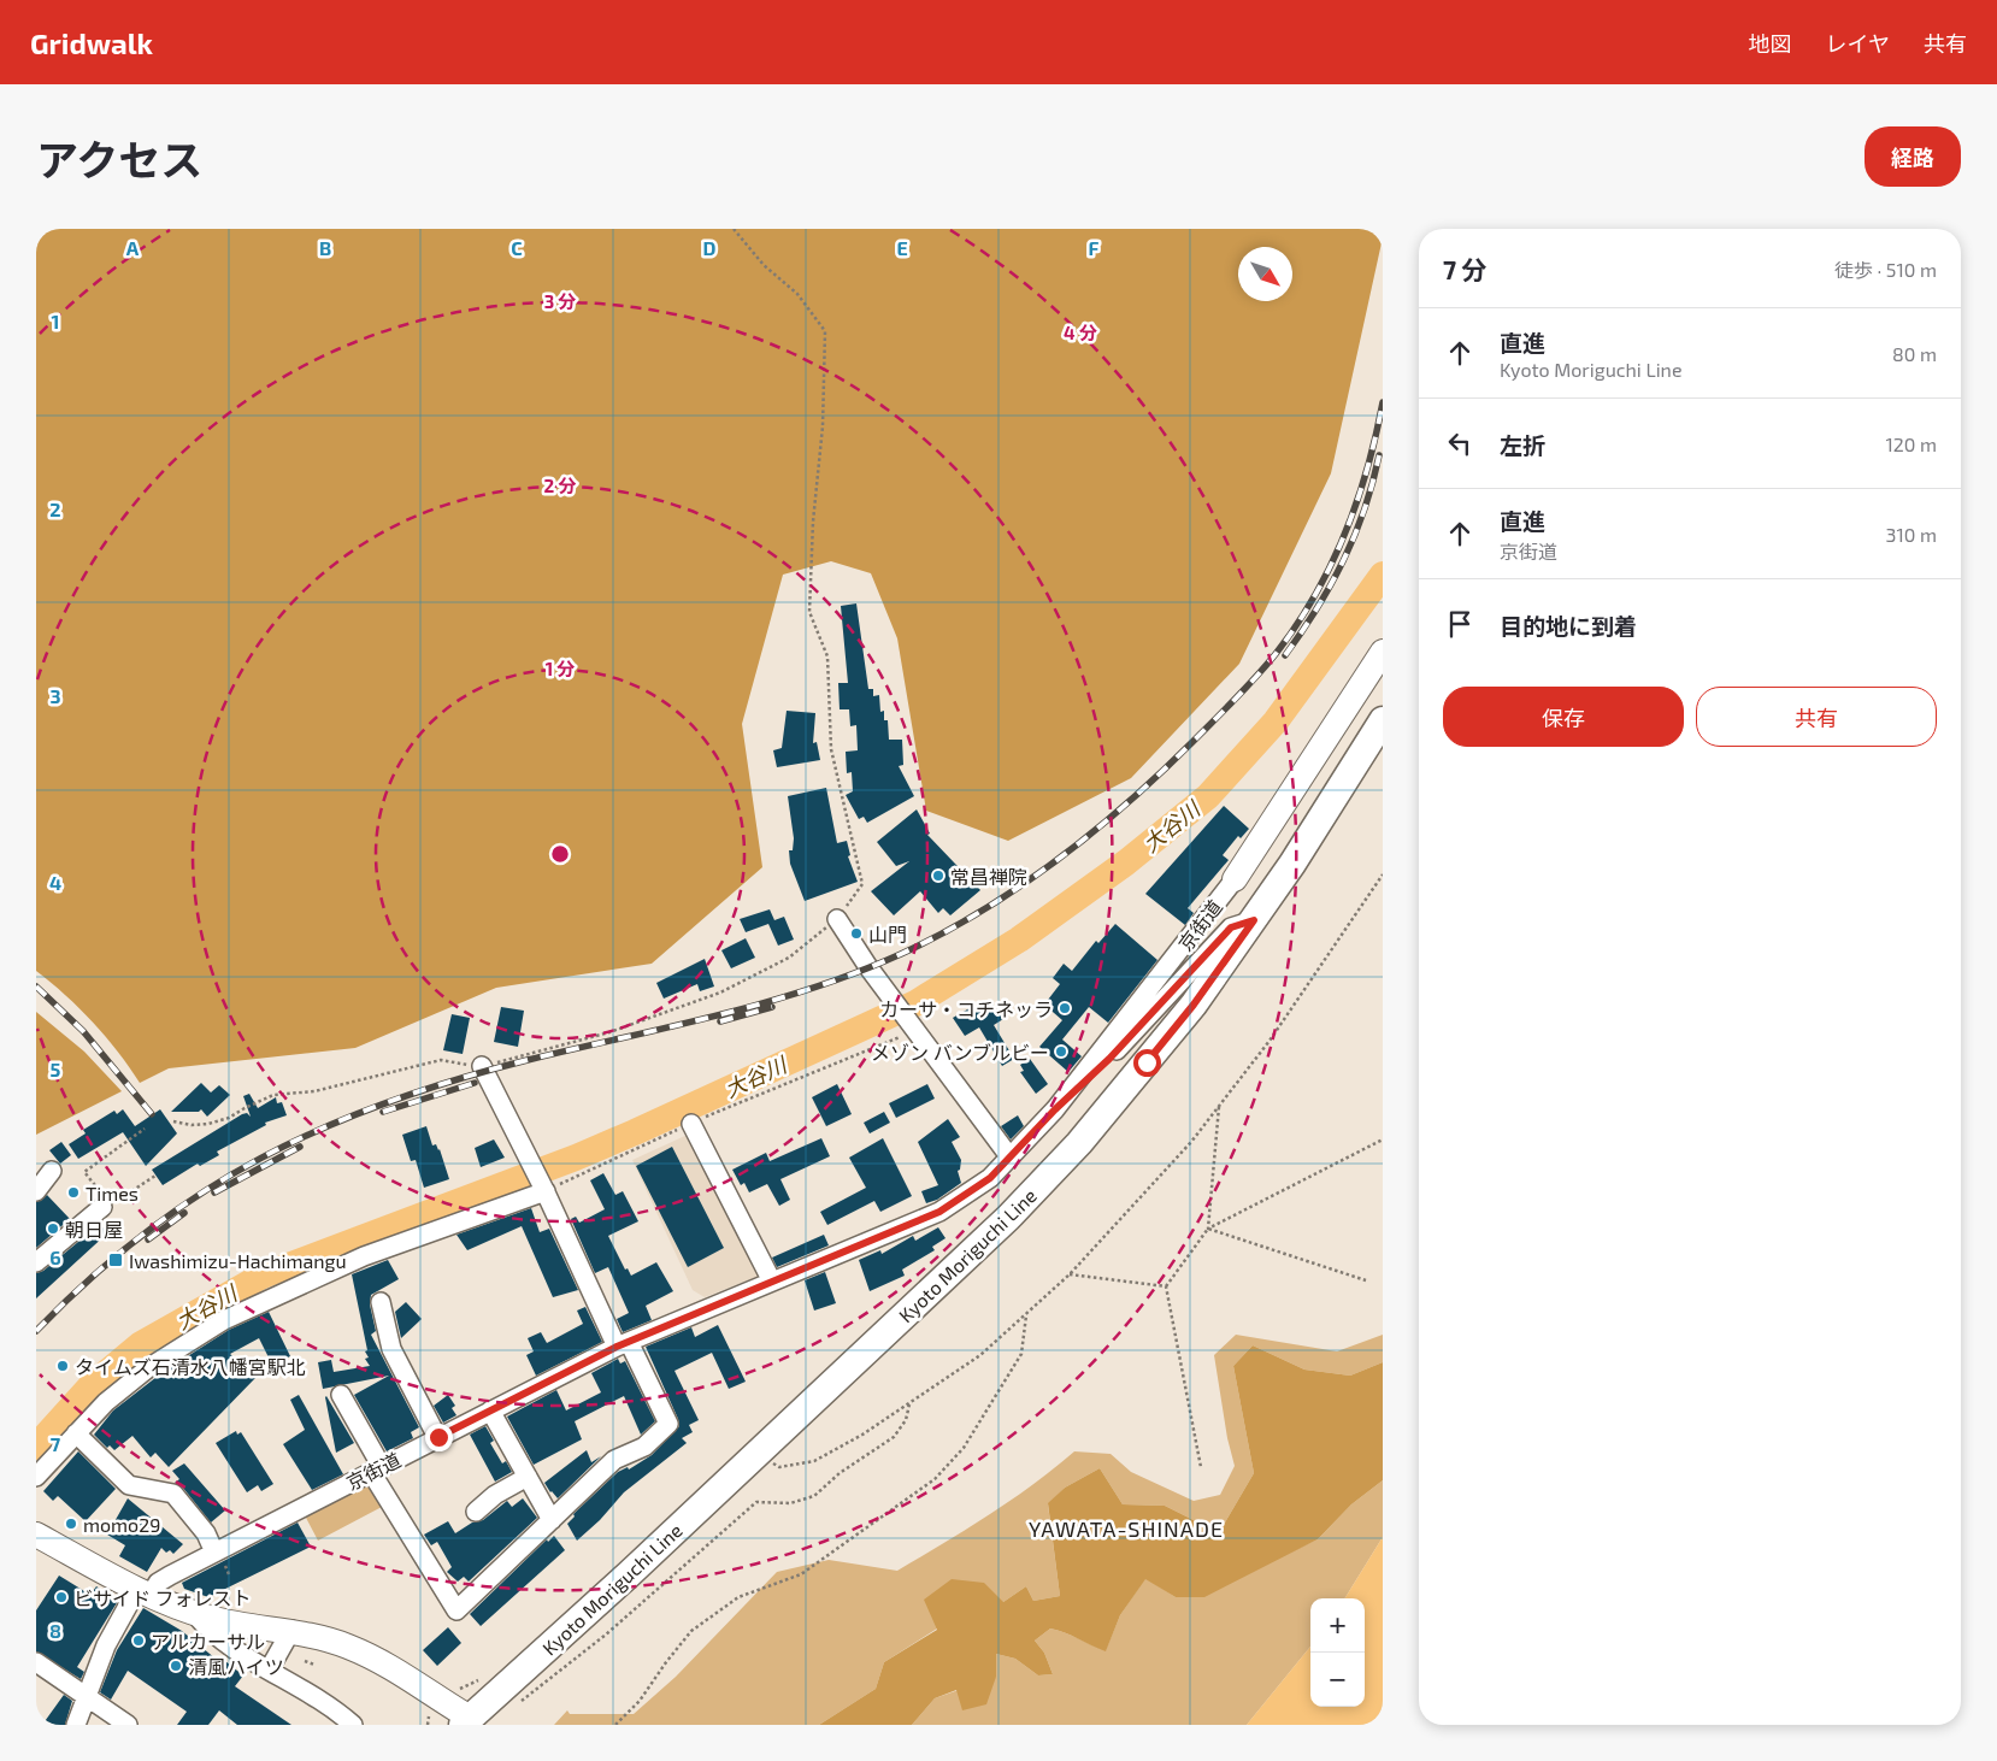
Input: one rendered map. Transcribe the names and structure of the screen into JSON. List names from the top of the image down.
{
  "streets": {
    "main road": ["Kyoto Moriguchi Line"],
    "street": ["京街道"]
  },
  "districts": ["YAWATA-SHINADE"],
  "water": ["大谷川"],
  "places": {
    "other": [
      "常昌禅院",
      "山門",
      "カーサ・コチネッラ",
      "メゾン バンブルビー",
      "Times",
      "朝日屋",
      "タイムズ石清水八幡宮駅北",
      "momo29",
      "ビサイド フォレスト",
      "アルカーサル",
      "清風ハイツ"
    ],
    "transit": ["Iwashimizu-Hachimangu"]
  },
  "north": "bottom right",
  "page": {
    "header": "Gridwalk",
    "nav": ["地図", "レイヤ", "共有"],
    "title": "アクセス",
    "buttons": [
      "経路",
      ["保存", "共有"]
    ],
    "heading": ["7 分", "徒歩 · 510 m"],
    "list": [
      ["直進", "Kyoto Moriguchi Line", "80 m"],
      ["左折", "120 m"],
      ["直進", "京街道", "310 m"],
      "目的地に到着"
    ],
    "map_buttons": ["+", "−"]
  },
  "grid": {
    "columns": [
      "A",
      "B",
      "C",
      "D",
      "E",
      "F"
    ],
    "rows": [
      "1",
      "2",
      "3",
      "4",
      "5",
      "6",
      "7",
      "8"
    ]
  },
  "rings": [
    "3 分",
    "4 分",
    "2 分",
    "1 分"
  ]
}
